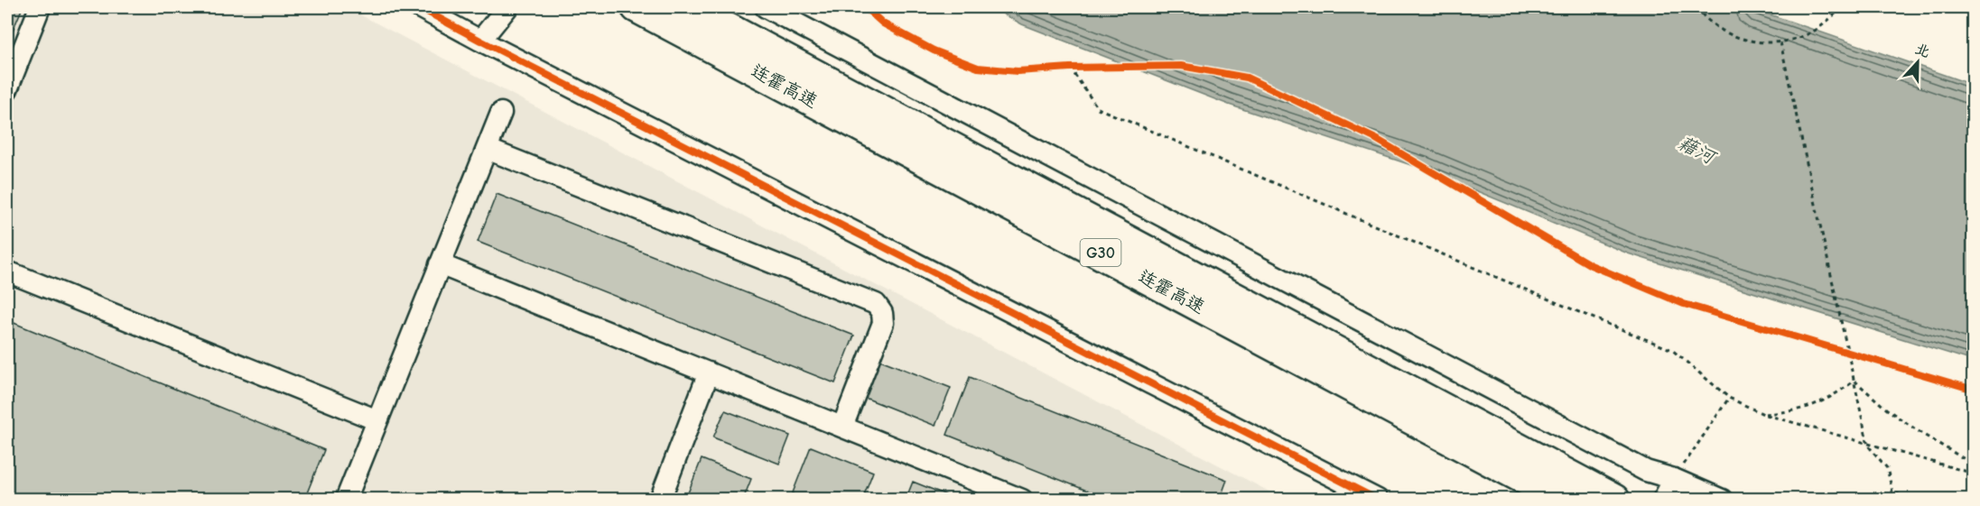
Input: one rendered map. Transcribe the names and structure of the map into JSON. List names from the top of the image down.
{
  "streets": {
    "highway": ["连霍高速", "G30"]
  },
  "water": ["藉河"],
  "north": "top"
}
